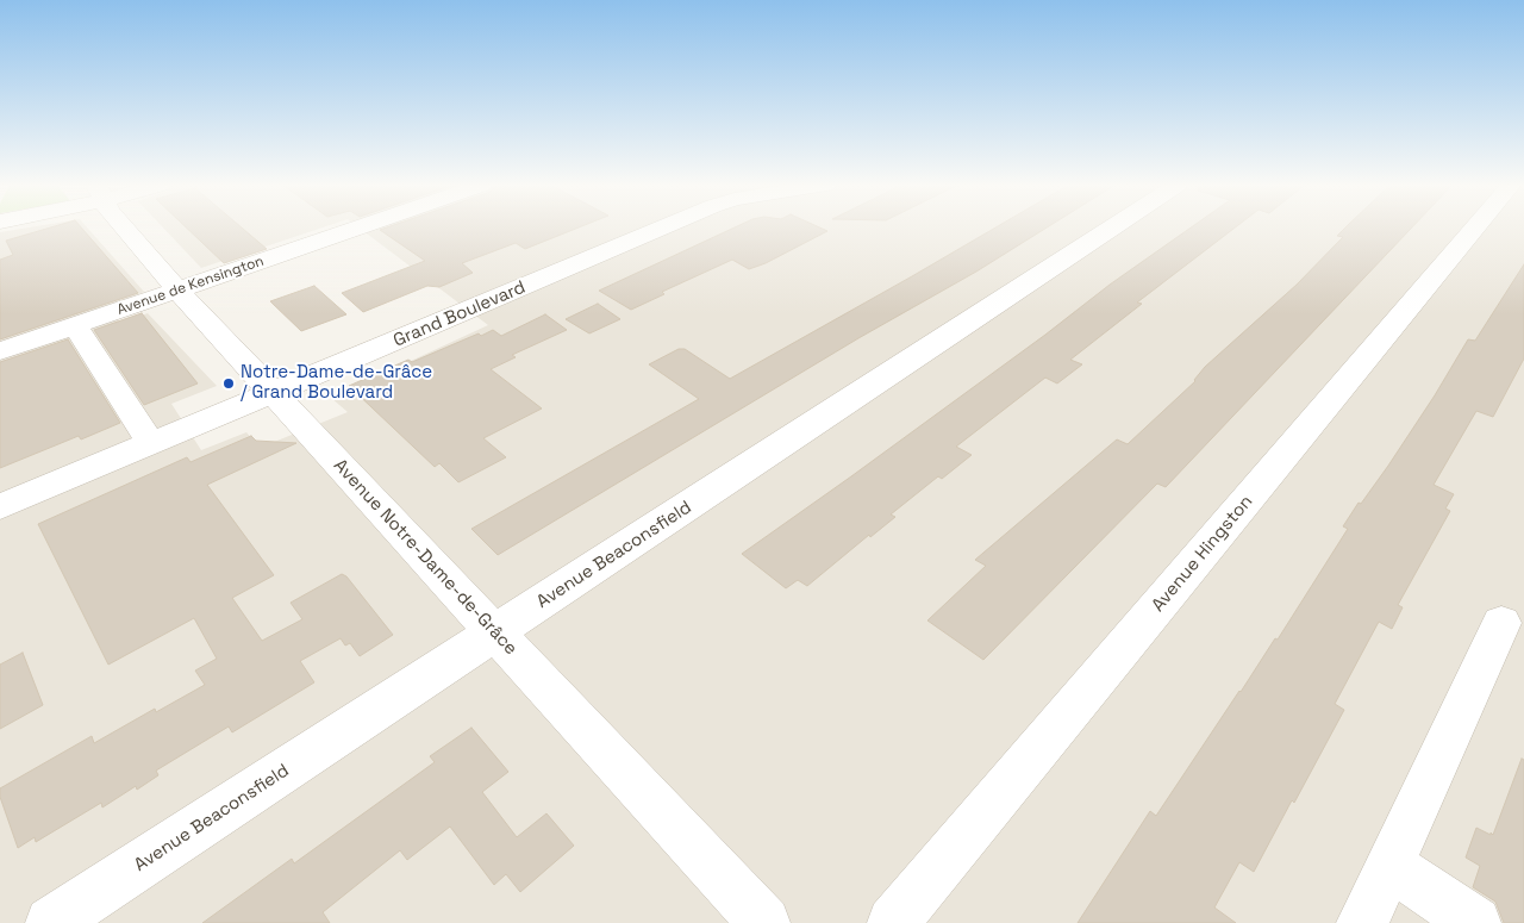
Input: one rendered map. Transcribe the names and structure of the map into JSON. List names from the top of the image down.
{
  "streets": {
    "street": [
      "Avenue de Kensington",
      "Grand Boulevard",
      "Avenue Hingston",
      "Avenue Beaconsfield",
      "Avenue Notre-Dame-de-Grâce"
    ]
  },
  "crossings": [
    ["Avenue de Kensington", "Avenue Notre-Dame-de-Grâce"],
    ["Grand Boulevard", "Avenue Notre-Dame-de-Grâce"],
    ["Avenue Beaconsfield", "Avenue Notre-Dame-de-Grâce"]
  ],
  "places": ["Notre-Dame-de-Grâce / Grand Boulevard"]
}
